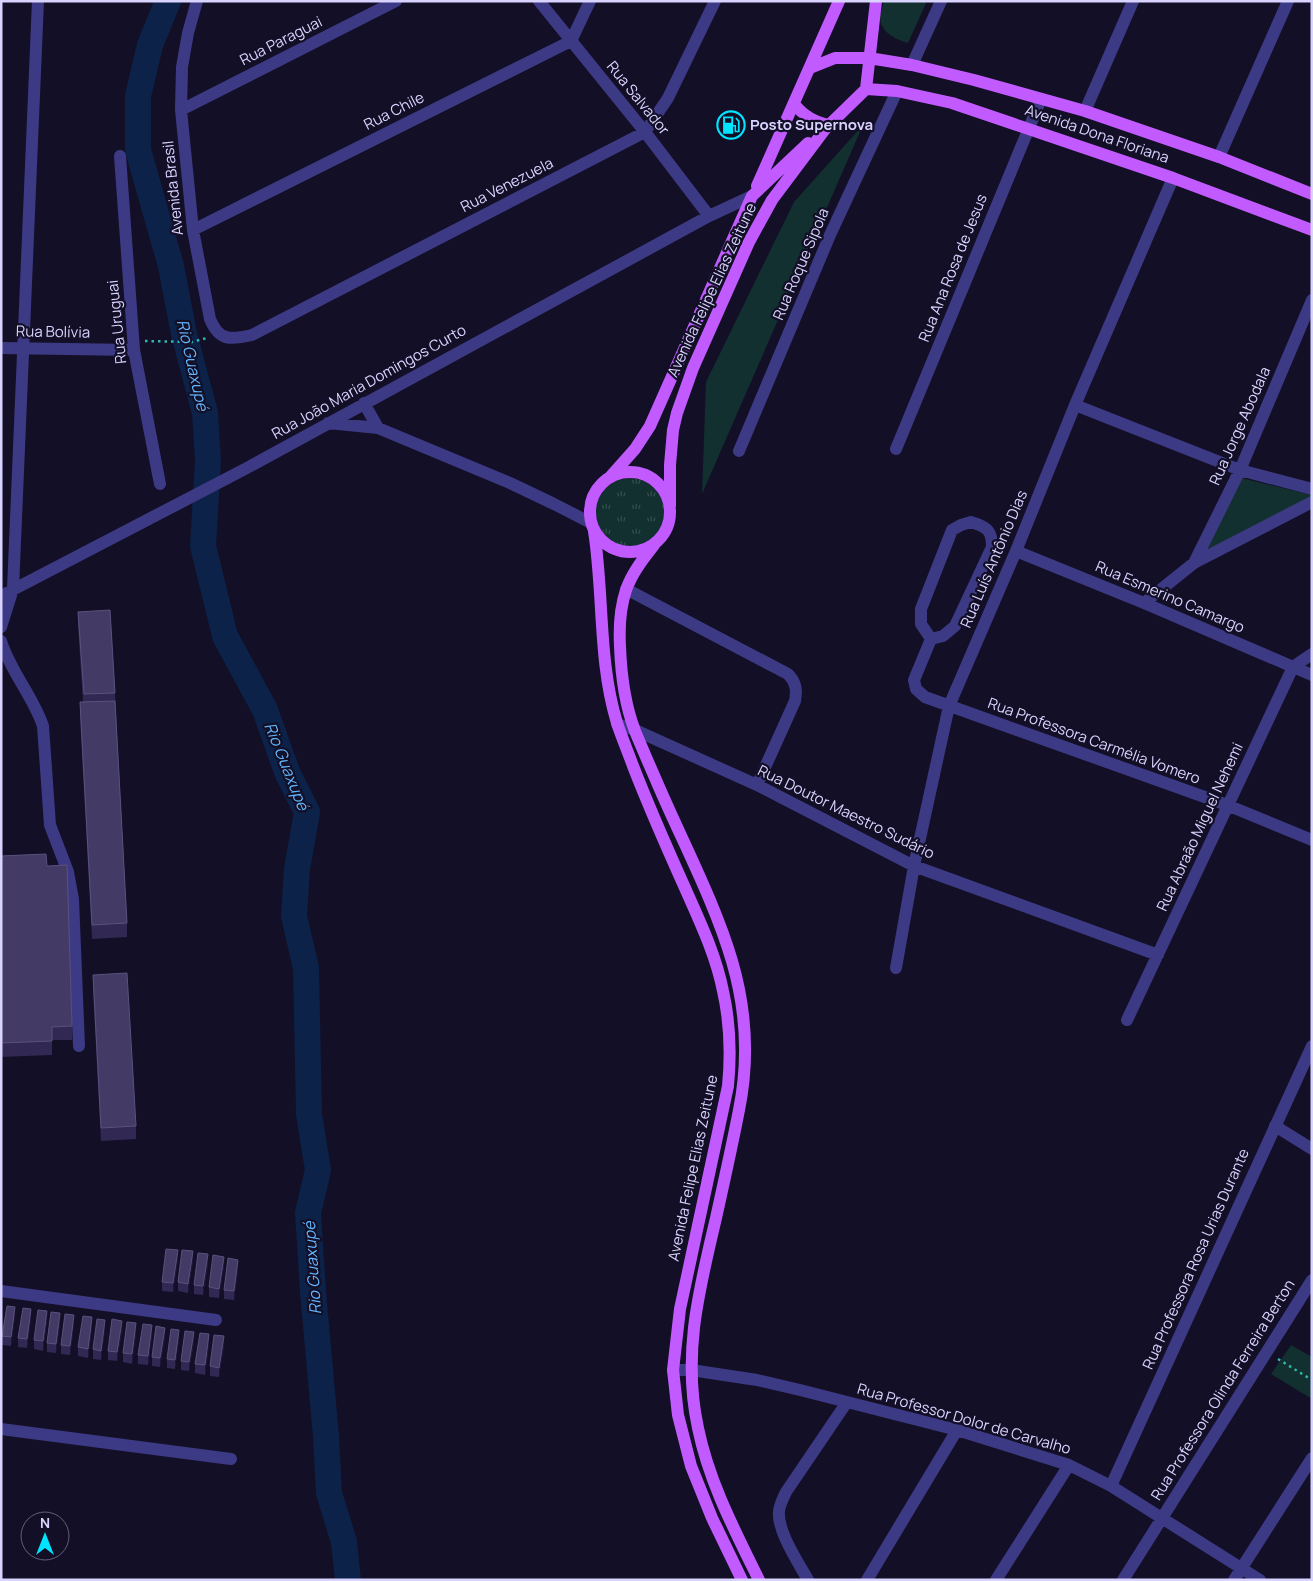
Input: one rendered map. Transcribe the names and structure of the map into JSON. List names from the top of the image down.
{
  "streets": {
    "main road": ["Avenida Dona Floriana", "Avenida Felipe Elias Zeitune"],
    "street": [
      "Rua Paraguai",
      "Rua Salvador",
      "Rua Chile",
      "Rua Venezuela",
      "Avenida Brasil",
      "Rua Roque Sipola",
      "Rua Ana Rosa de Jesus",
      "Rua Uruguai",
      "Rua Bolívia",
      "Rua João Maria Domingos Curto",
      "Rua Jorge Abodala",
      "Rua Luís Antônio Dias",
      "Rua Esmerino Camargo",
      "Rua Professora Carmélia Vomero",
      "Rua Doutor Maestro Sudário",
      "Rua Abraão Miguel Nehemi",
      "Rua Professora Rosa Urias Durante",
      "Rua Professora Olinda Ferreira Berton",
      "Rua Professor Dolor de Carvalho"
    ]
  },
  "crossings": [
    ["Rua Paraguai", "Avenida Brasil"],
    ["Rua Salvador", "Rua Chile"],
    ["Rua Salvador", "Rua Venezuela"],
    ["Rua Salvador", "Rua João Maria Domingos Curto"],
    ["Rua Chile", "Avenida Brasil"],
    ["Avenida Dona Floriana", "Rua Roque Sipola"],
    ["Avenida Dona Floriana", "Rua Ana Rosa de Jesus"],
    ["Avenida Dona Floriana", "Avenida Felipe Elias Zeitune"],
    ["Avenida Dona Floriana", "Rua Luís Antônio Dias"],
    ["Rua Venezuela", "Avenida Brasil"],
    ["Avenida Felipe Elias Zeitune", "Rua João Maria Domingos Curto"],
    ["Avenida Felipe Elias Zeitune", "Rua Doutor Maestro Sudário"],
    ["Avenida Felipe Elias Zeitune", "Rua Professor Dolor de Carvalho"],
    ["Rua Uruguai", "Rua Bolívia"],
    ["Rua Luís Antônio Dias", "Rua Esmerino Camargo"],
    ["Rua Luís Antônio Dias", "Rua Professora Carmélia Vomero"],
    ["Rua Luís Antônio Dias", "Rua Doutor Maestro Sudário"],
    ["Rua Esmerino Camargo", "Rua Abraão Miguel Nehemi"],
    ["Rua Professora Carmélia Vomero", "Rua Abraão Miguel Nehemi"],
    ["Rua Doutor Maestro Sudário", "Rua Abraão Miguel Nehemi"],
    ["Rua Professora Rosa Urias Durante", "Rua Professor Dolor de Carvalho"],
    ["Rua Professora Olinda Ferreira Berton", "Rua Professor Dolor de Carvalho"]
  ],
  "water": ["Rio Guaxupé"],
  "places": {
    "fuel station": ["Posto Supernova"]
  },
  "north": "top"
}
